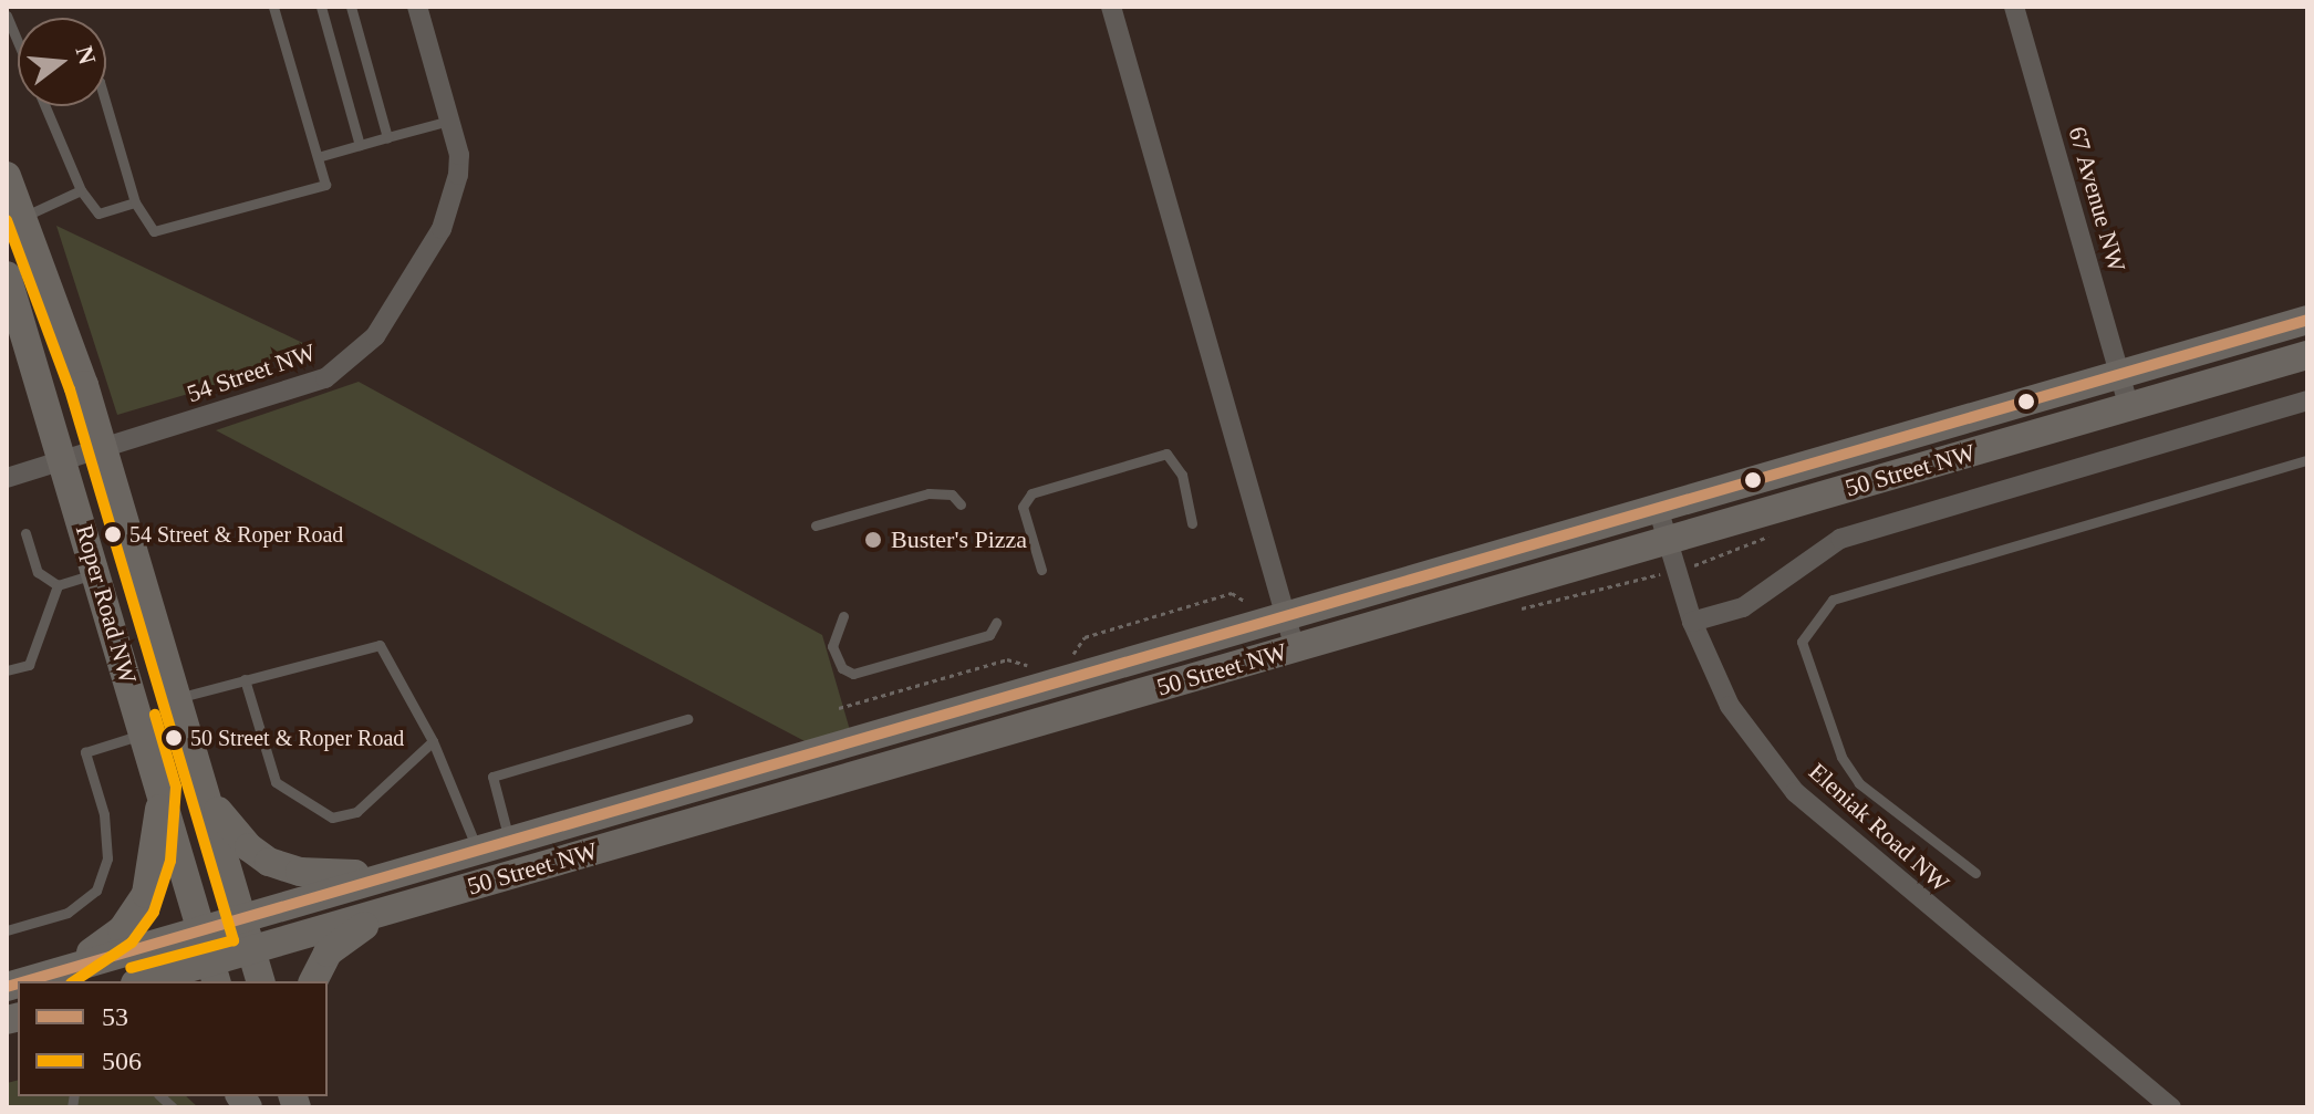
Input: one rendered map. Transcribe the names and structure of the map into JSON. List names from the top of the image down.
{
  "streets": {
    "main road": ["50 Street NW", "Roper Road NW"],
    "street": ["67 Avenue NW", "54 Street NW", "Eleniak Road NW"]
  },
  "crossings": [
    ["67 Avenue NW", "50 Street NW"],
    ["54 Street NW", "Roper Road NW"],
    ["50 Street NW", "Roper Road NW"],
    ["50 Street NW", "Eleniak Road NW"]
  ],
  "places": ["54 Street & Roper Road", "Buster's Pizza", "50 Street & Roper Road"],
  "lines": ["transit line 506", "transit line 53"],
  "legend": ["53", "506"],
  "north": "right"
}
